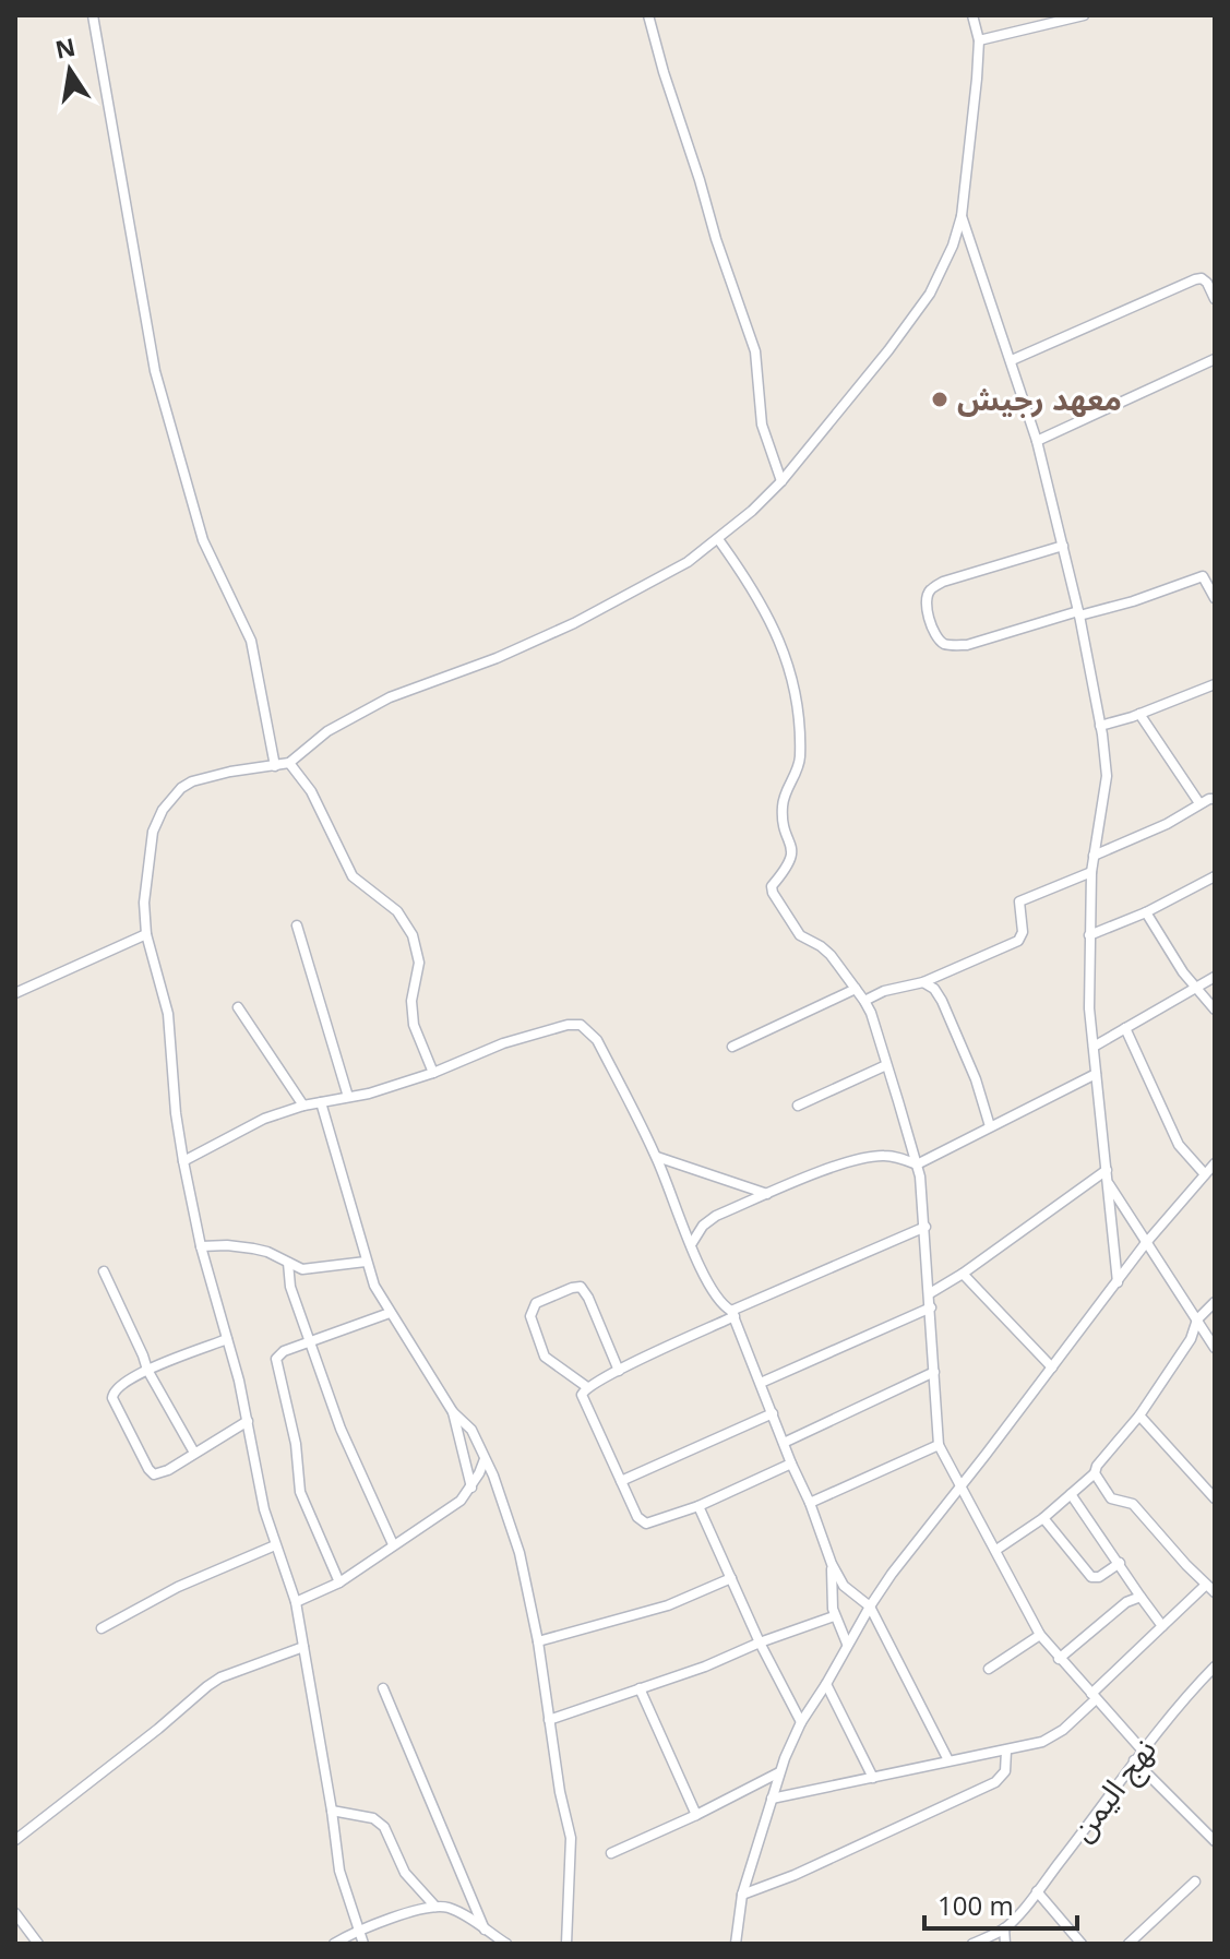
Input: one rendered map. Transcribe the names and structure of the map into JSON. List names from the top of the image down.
{
  "streets": {
    "street": ["نهج اليمن"]
  },
  "places": ["معهد رجيش"],
  "scale_bar": "100 m",
  "north": "top"
}
